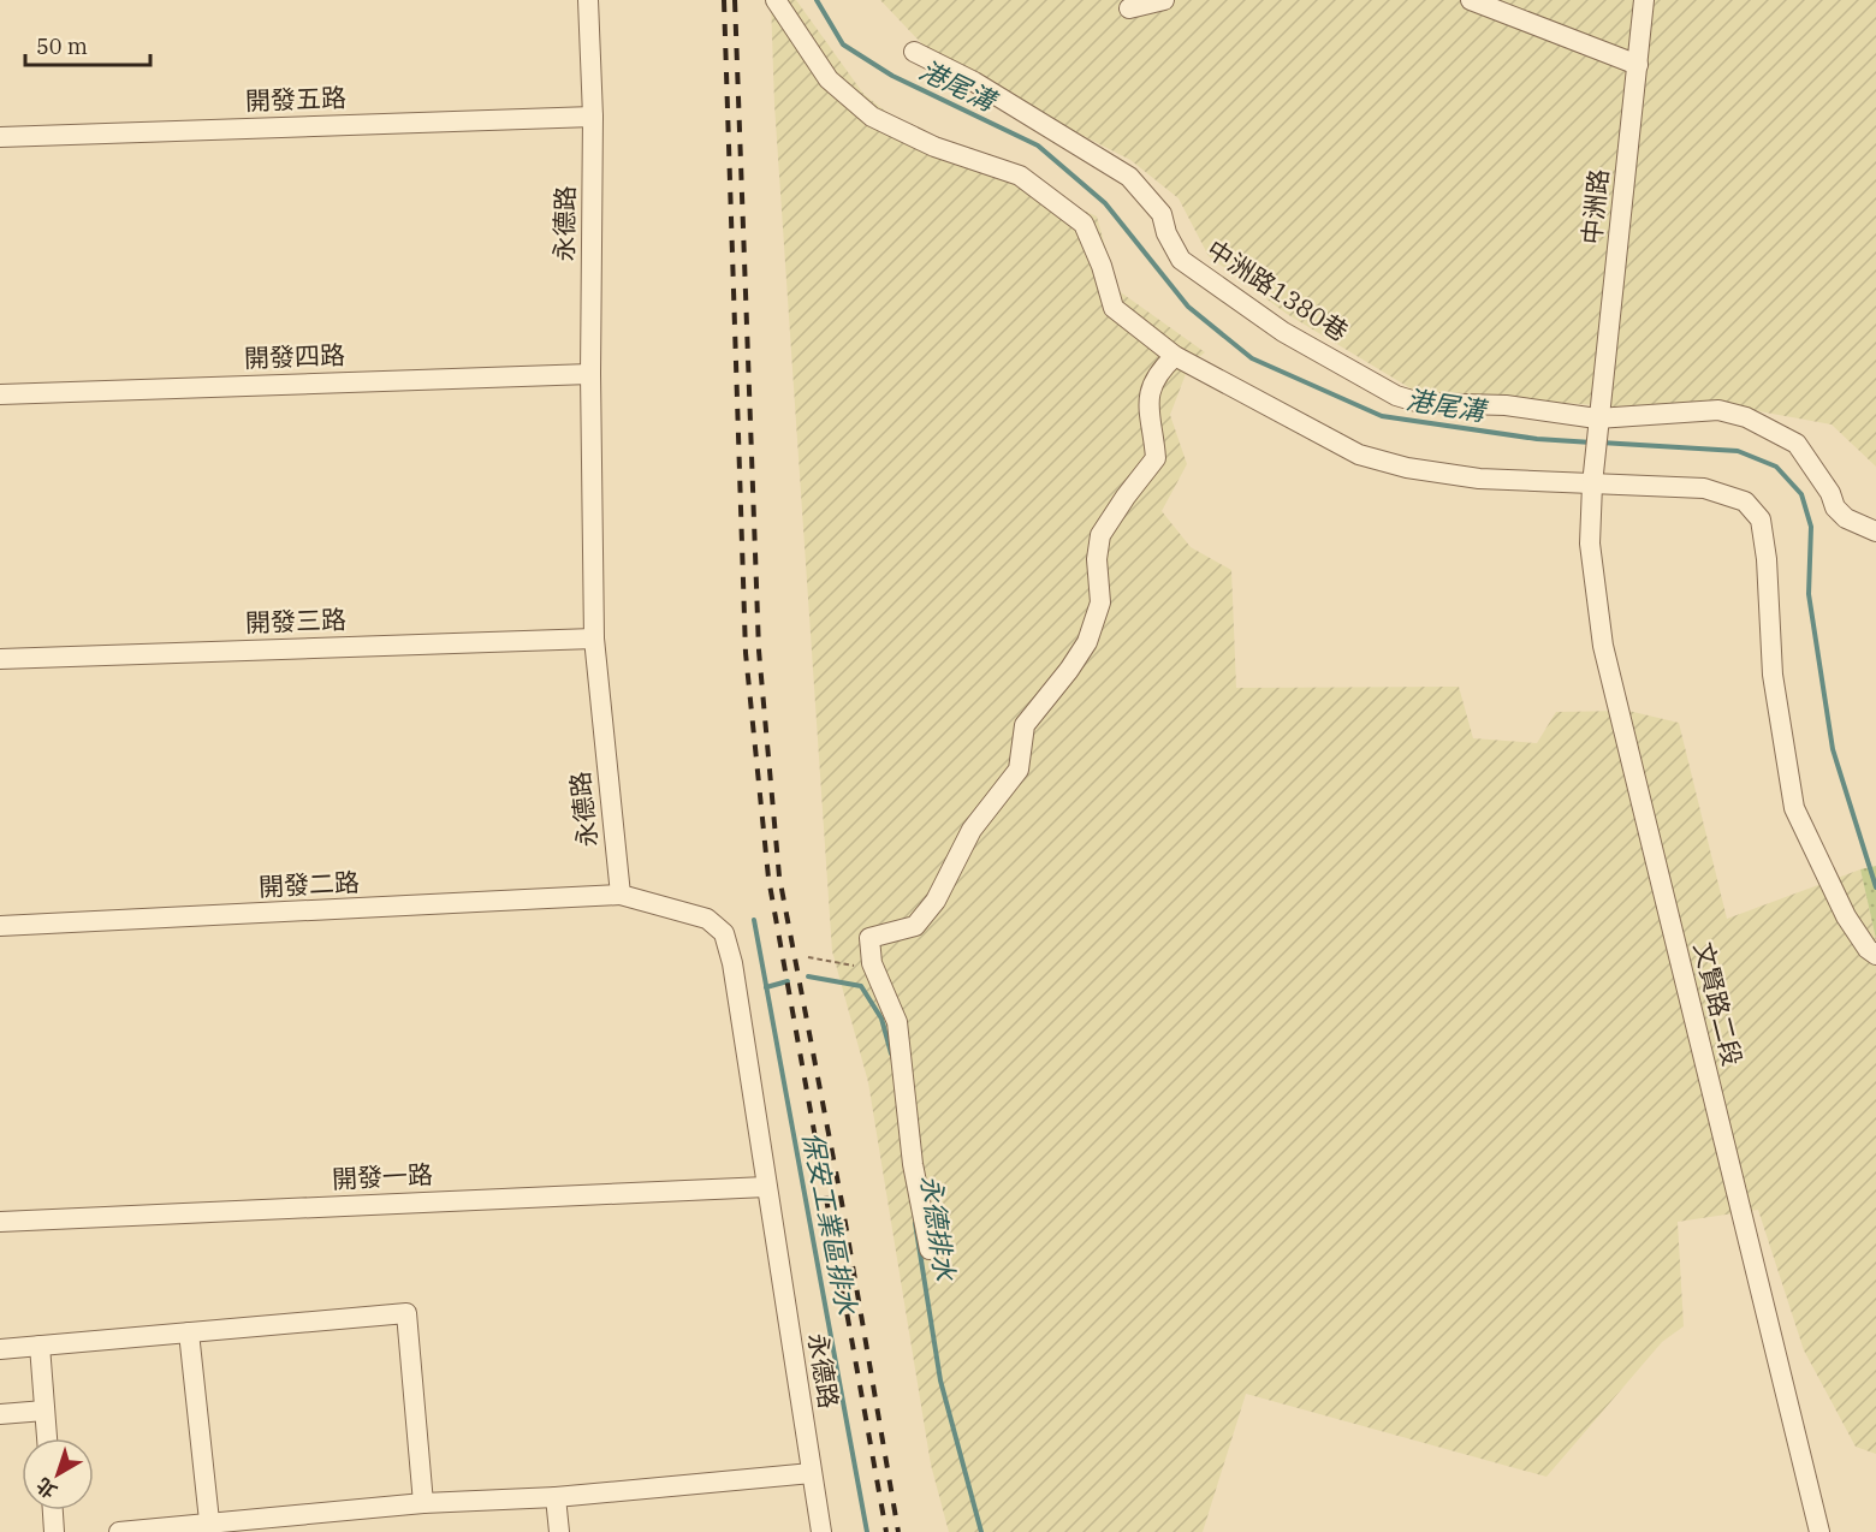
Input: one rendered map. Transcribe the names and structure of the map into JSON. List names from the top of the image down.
{
  "streets": {
    "street": [
      "開發五路",
      "中洲路",
      "永德路",
      "中洲路1380巷",
      "開發四路",
      "開發三路",
      "開發二路",
      "文賢路二段",
      "開發一路"
    ]
  },
  "crossings": [
    ["開發五路", "永德路"],
    ["中洲路", "中洲路1380巷"],
    ["中洲路", "文賢路二段"],
    ["永德路", "開發四路"],
    ["永德路", "開發三路"],
    ["永德路", "開發二路"],
    ["永德路", "開發一路"]
  ],
  "water": ["港尾溝", "保安工業區排水", "永德排水"],
  "scale_bar": "50 m",
  "north": "bottom left"
}
